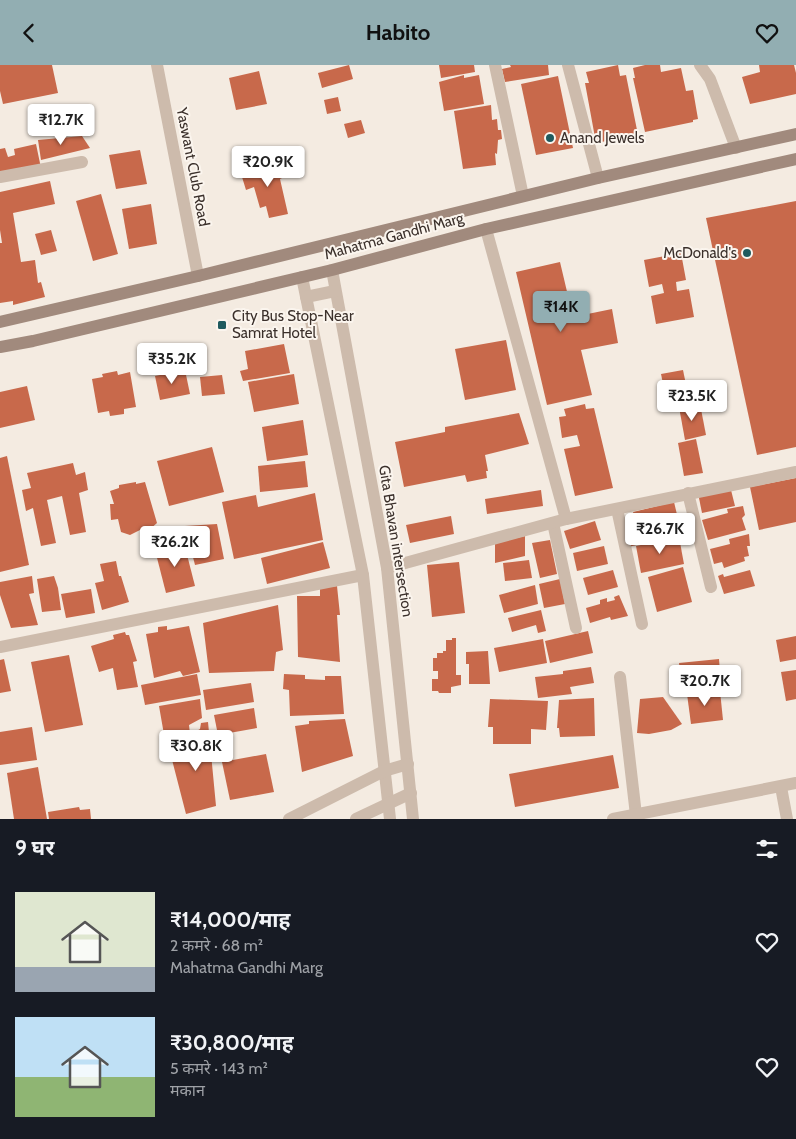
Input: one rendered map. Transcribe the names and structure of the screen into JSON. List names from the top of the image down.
{
  "streets": {
    "main road": ["Mahatma Gandhi Marg"],
    "street": ["Yaswant Club Road", "Gita Bhavan intersection"]
  },
  "crossings": [
    ["Yaswant Club Road", "Mahatma Gandhi Marg"],
    ["Mahatma Gandhi Marg", "Gita Bhavan intersection"]
  ],
  "places": {
    "other": ["Anand Jewels", "McDonald's"],
    "transit": ["City Bus Stop-Near Samrat Hotel"]
  },
  "page": {
    "header": "Habito",
    "price": [
      "₹12.7K",
      "₹20.9K",
      "₹14K",
      "₹35.2K",
      "₹23.5K",
      "₹26.7K",
      "₹26.2K",
      "₹20.7K",
      "₹30.8K"
    ],
    "heading": "9 घर",
    "list": [
      {
        "name": "₹14,000/माह",
        "note": "2 कमरे · 68 m² · Mahatma Gandhi Marg"
      },
      {
        "name": "₹30,800/माह",
        "note": "5 कमरे · 143 m² · मकान"
      }
    ]
  }
}
